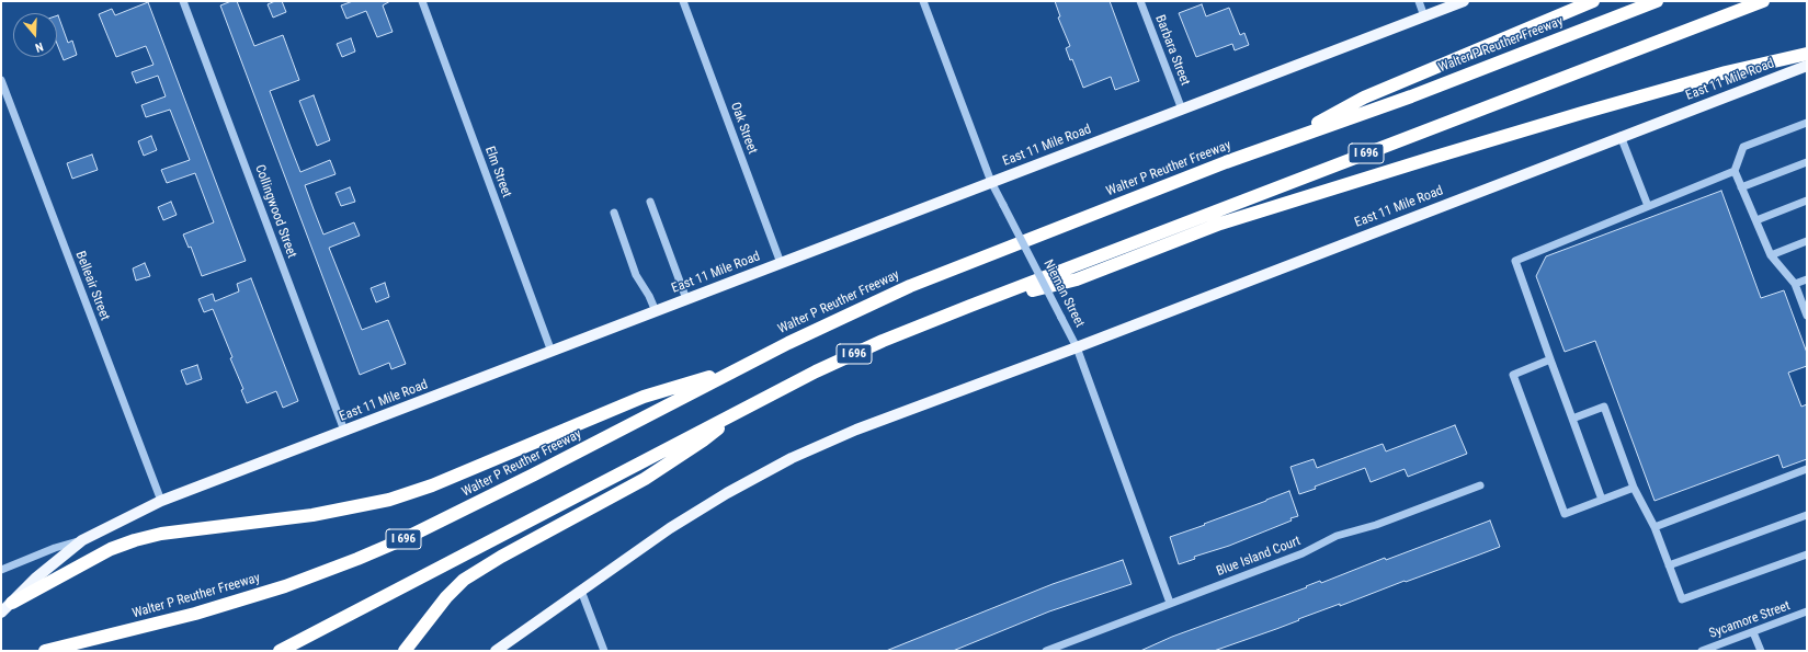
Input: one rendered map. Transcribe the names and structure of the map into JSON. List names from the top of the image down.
{
  "streets": {
    "highway": ["Walter P Reuther Freeway", "I 696"],
    "main road": ["East 11 Mile Road"],
    "street": [
      "Barbara Street",
      "Oak Street",
      "Elm Street",
      "Collingwood Street",
      "Belleair Street",
      "Nieman Street",
      "Blue Island Court",
      "Sycamore Street"
    ]
  },
  "crossings": [
    ["Barbara Street", "East 11 Mile Road"],
    ["East 11 Mile Road", "Oak Street"],
    ["East 11 Mile Road", "Elm Street"],
    ["East 11 Mile Road", "Collingwood Street"],
    ["East 11 Mile Road", "Belleair Street"],
    ["East 11 Mile Road", "Nieman Street"],
    ["Nieman Street", "Blue Island Court"]
  ],
  "north": "bottom"
}
